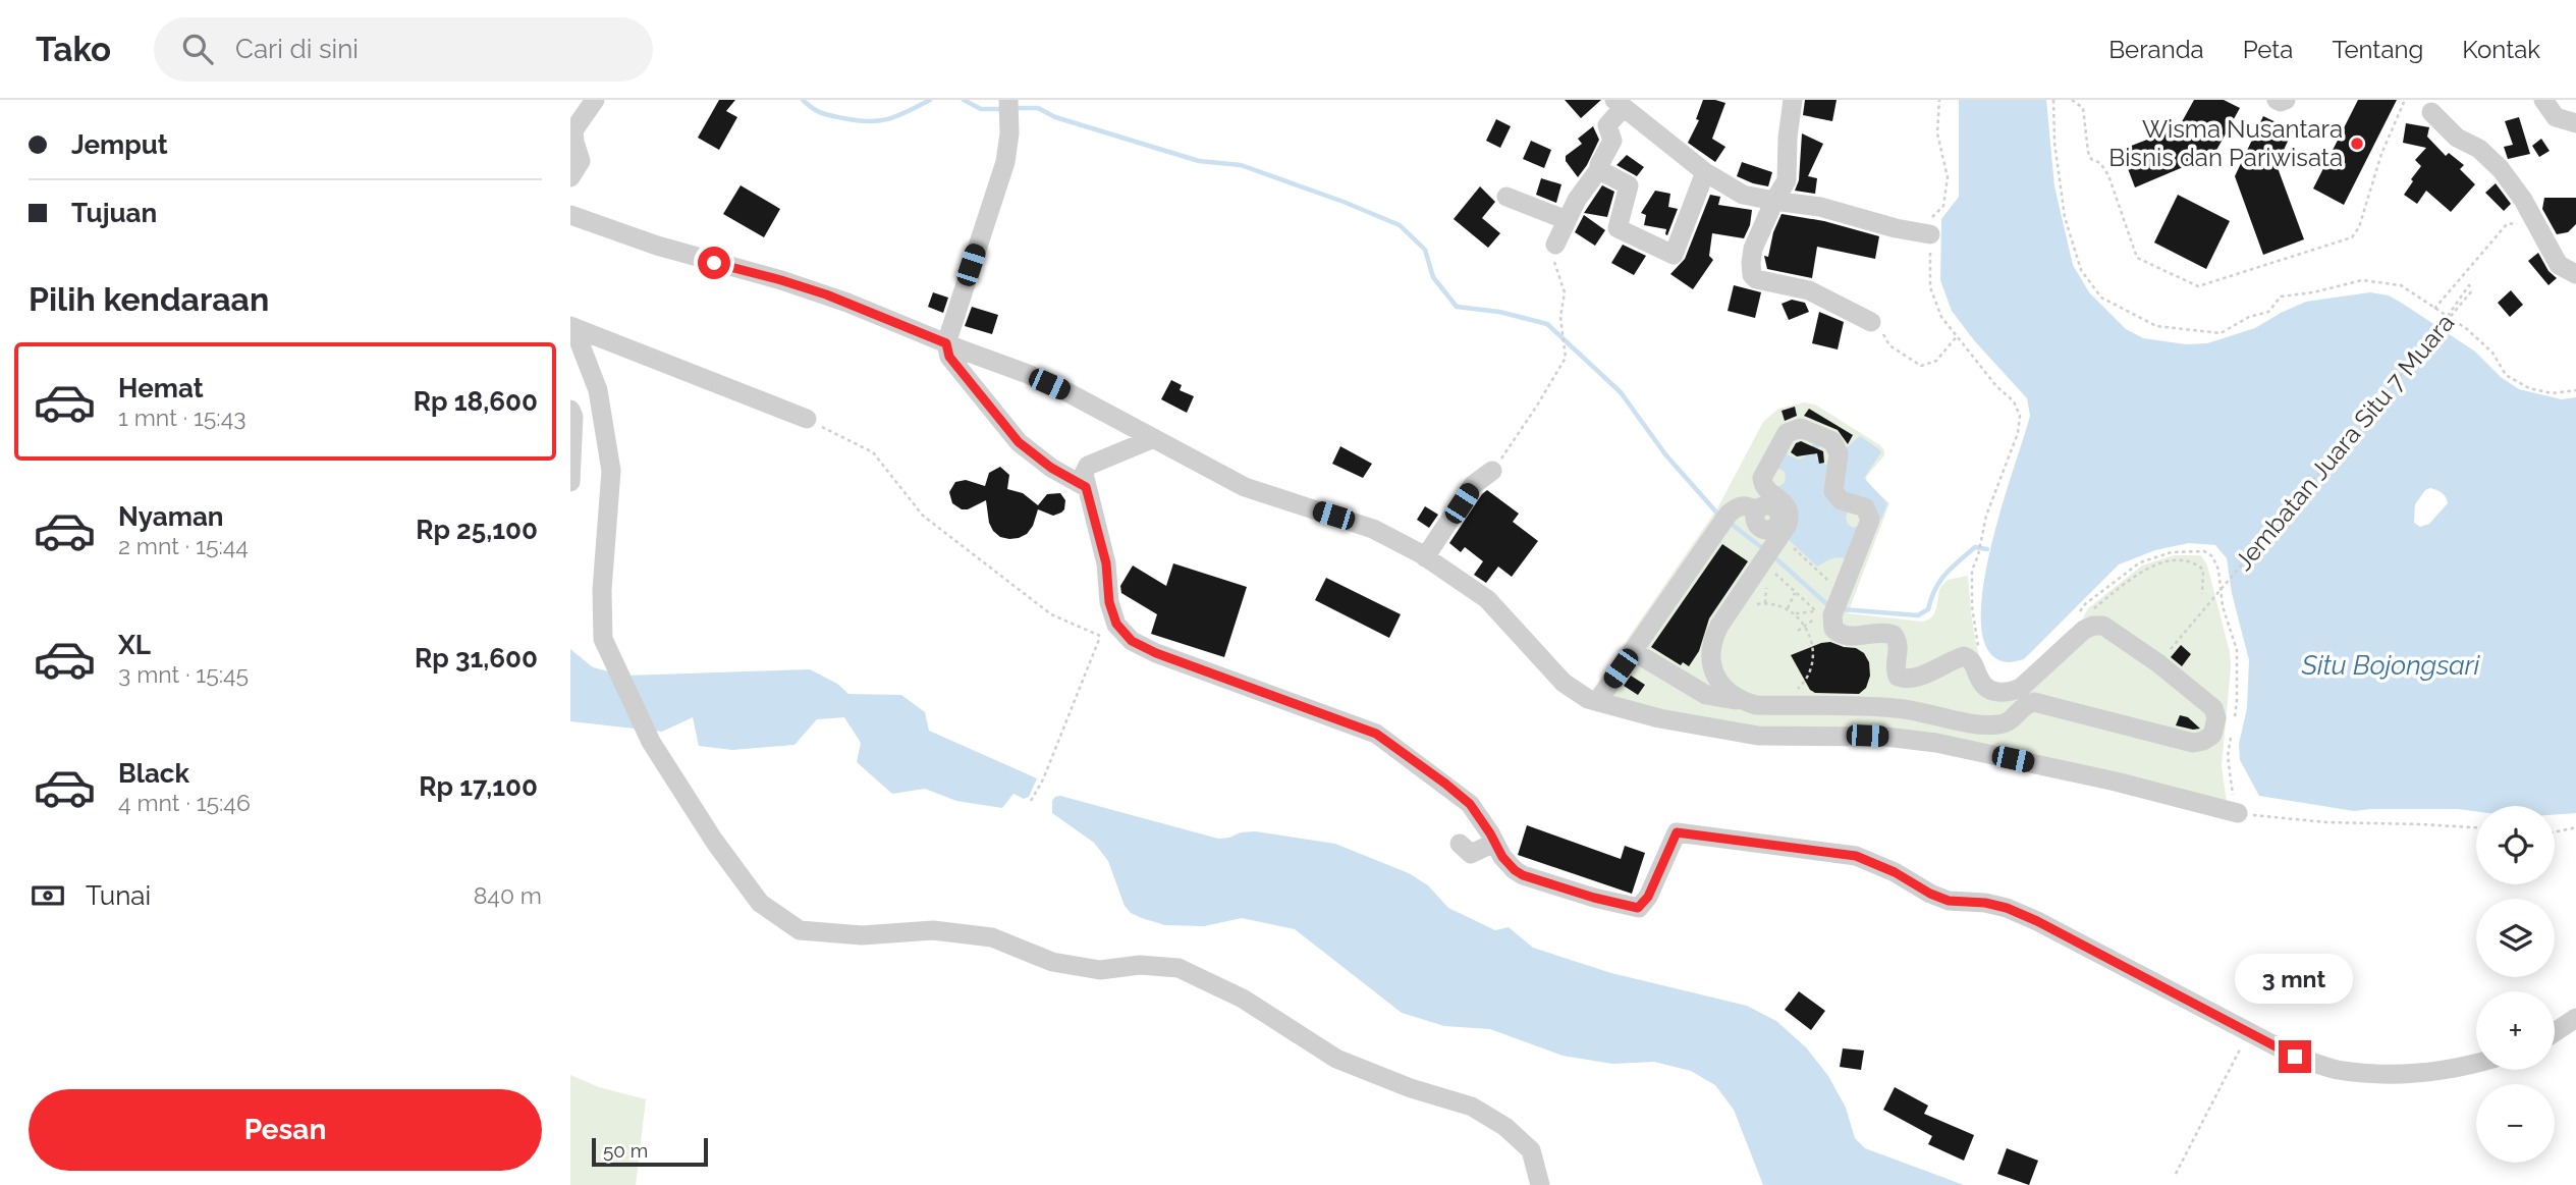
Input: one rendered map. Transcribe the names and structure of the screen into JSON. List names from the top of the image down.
{
  "streets": {
    "path": ["Jembatan Juara Situ 7 Muara"]
  },
  "water": ["Situ Bojongsari"],
  "places": ["Wisma Nusantara Bisnis dan Pariwisata"],
  "scale_bar": "50 m",
  "page": {
    "header": "Tako",
    "search": "Cari di sini",
    "nav": [
      "Beranda",
      "Peta",
      "Tentang",
      "Kontak"
    ],
    "banner": ["Jemput", "Tujuan"],
    "heading": "Pilih kendaraan",
    "list": [
      {
        "name": "Hemat",
        "note": "1 mnt · 15:43",
        "value": "Rp 18,600"
      },
      {
        "name": "Nyaman",
        "note": "2 mnt · 15:44",
        "value": "Rp 25,100"
      },
      {
        "name": "XL",
        "note": "3 mnt · 15:45",
        "value": "Rp 31,600"
      },
      {
        "name": "Black",
        "note": "4 mnt · 15:46",
        "value": "Rp 17,100"
      }
    ],
    "map_buttons": ["+", "−"],
    "pay": ["Tunai", "840 m"],
    "bubble": "3 mnt",
    "buttons": "Pesan",
    "scale": "50 m"
  }
}
